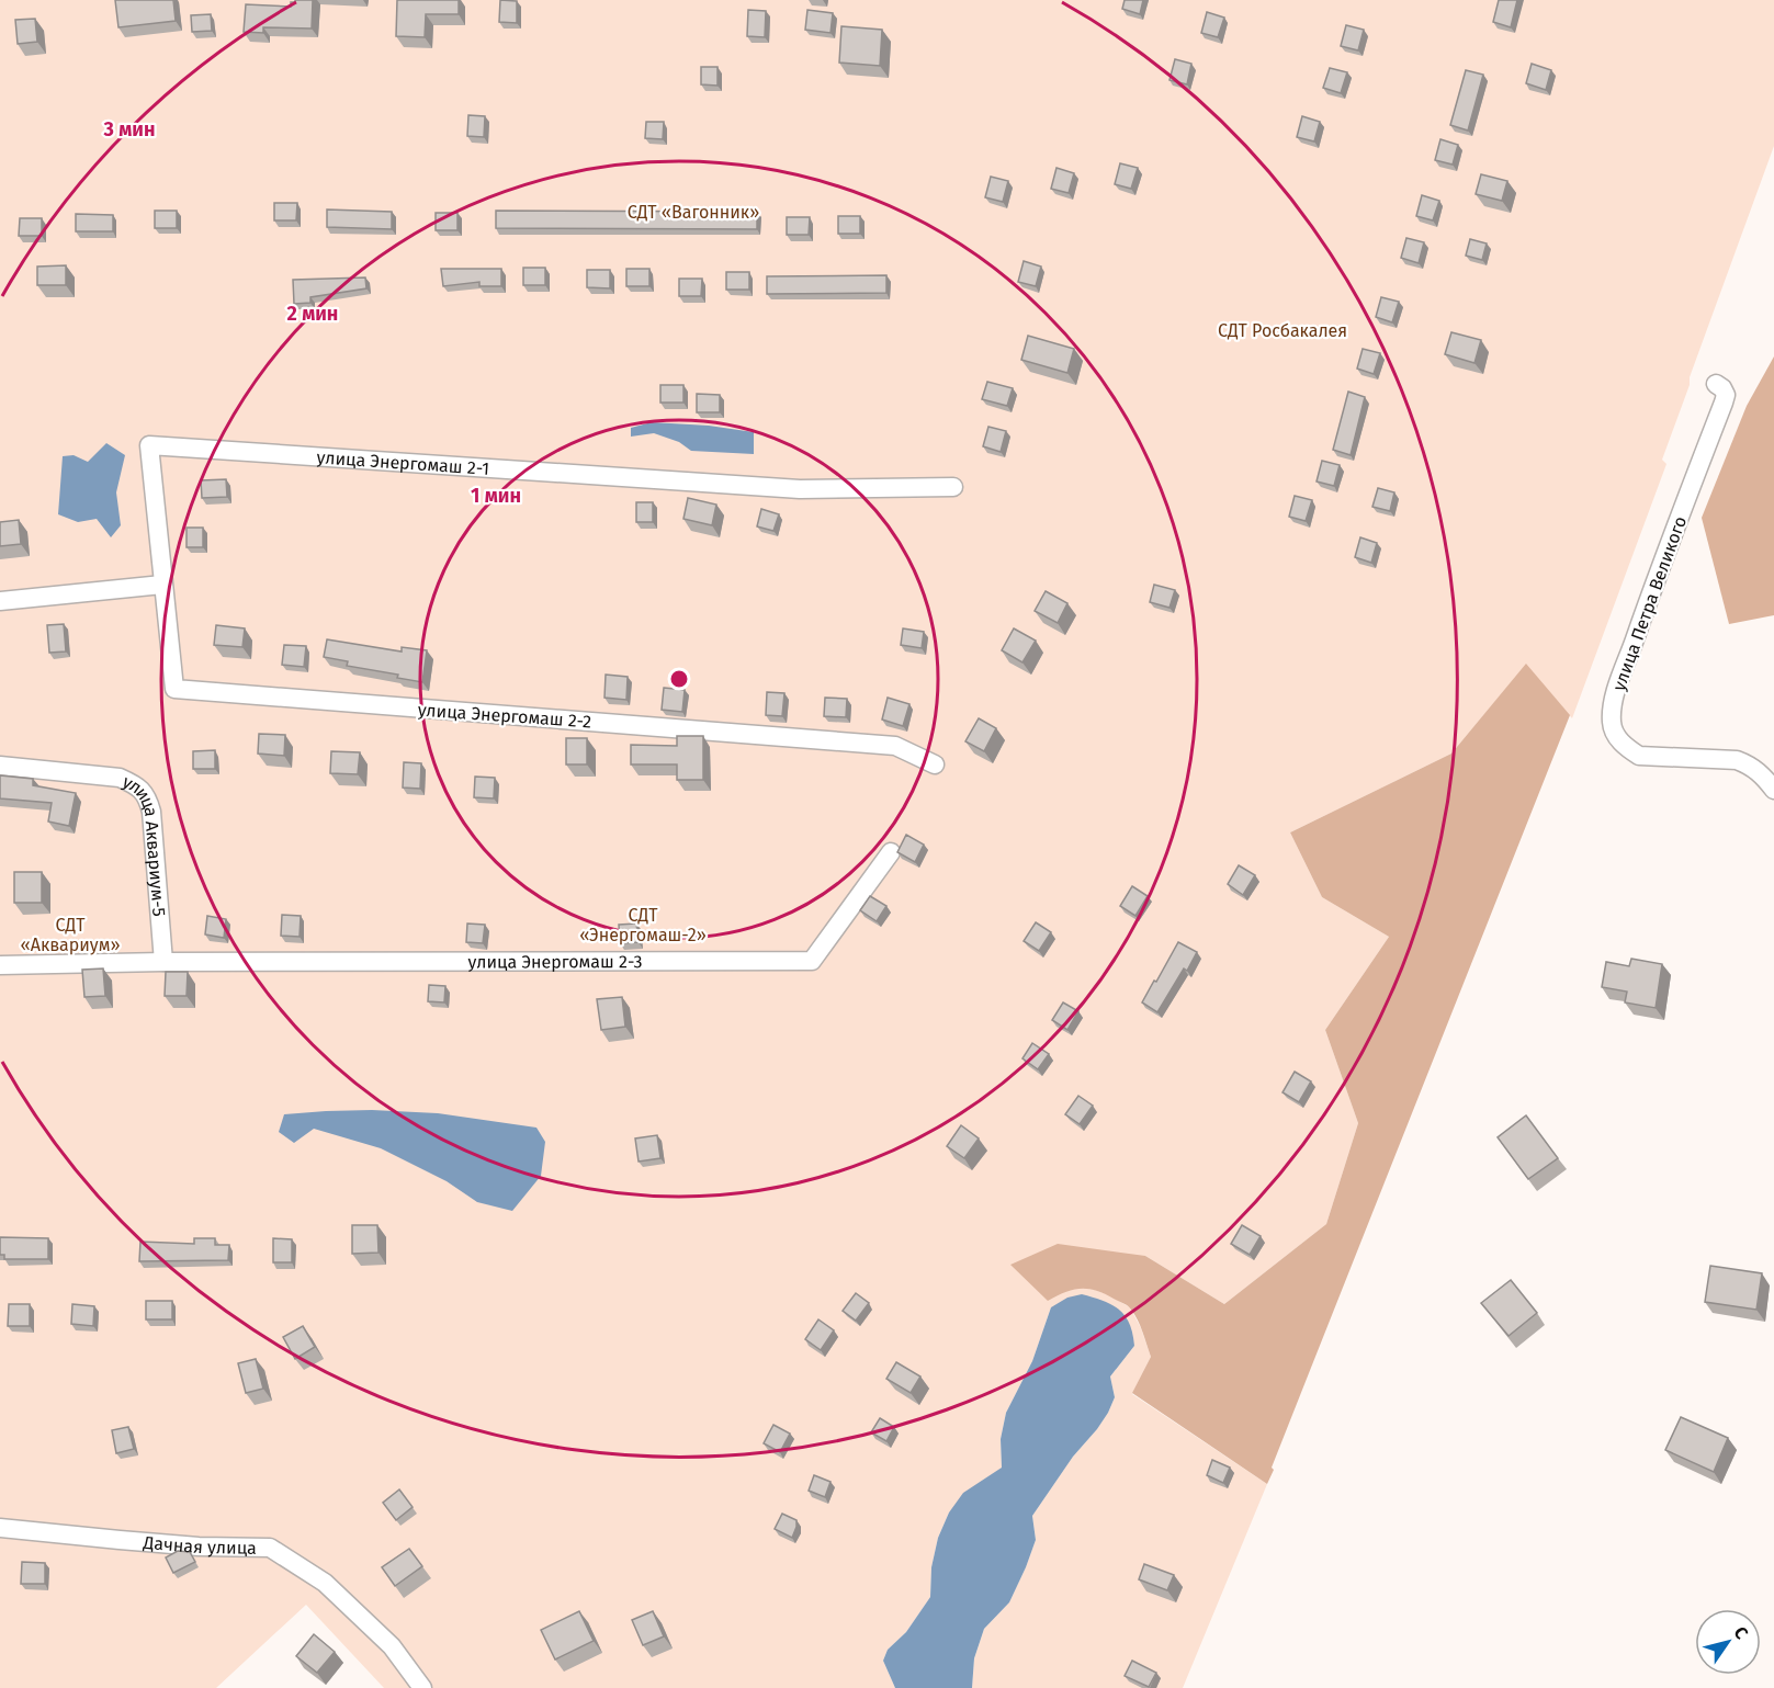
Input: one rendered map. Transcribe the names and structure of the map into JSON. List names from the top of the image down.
{
  "streets": {
    "street": [
      "улица Энергомаш 2-1",
      "улица Петра Великого",
      "улица Энергомаш 2-2",
      "улица Аквариум-5",
      "улица Энергомаш 2-3",
      "Дачная улица"
    ]
  },
  "crossings": [
    ["улица Энергомаш 2-1", "улица Энергомаш 2-2"],
    ["улица Аквариум-5", "улица Энергомаш 2-3"]
  ],
  "parks": [
    "СДТ «Вагонник»",
    "СДТ Росбакалея",
    "СДТ «Энергомаш-2»",
    "СДТ «Аквариум»"
  ],
  "north": "top right",
  "rings": ["3 мин", "2 мин", "1 мин"]
}
